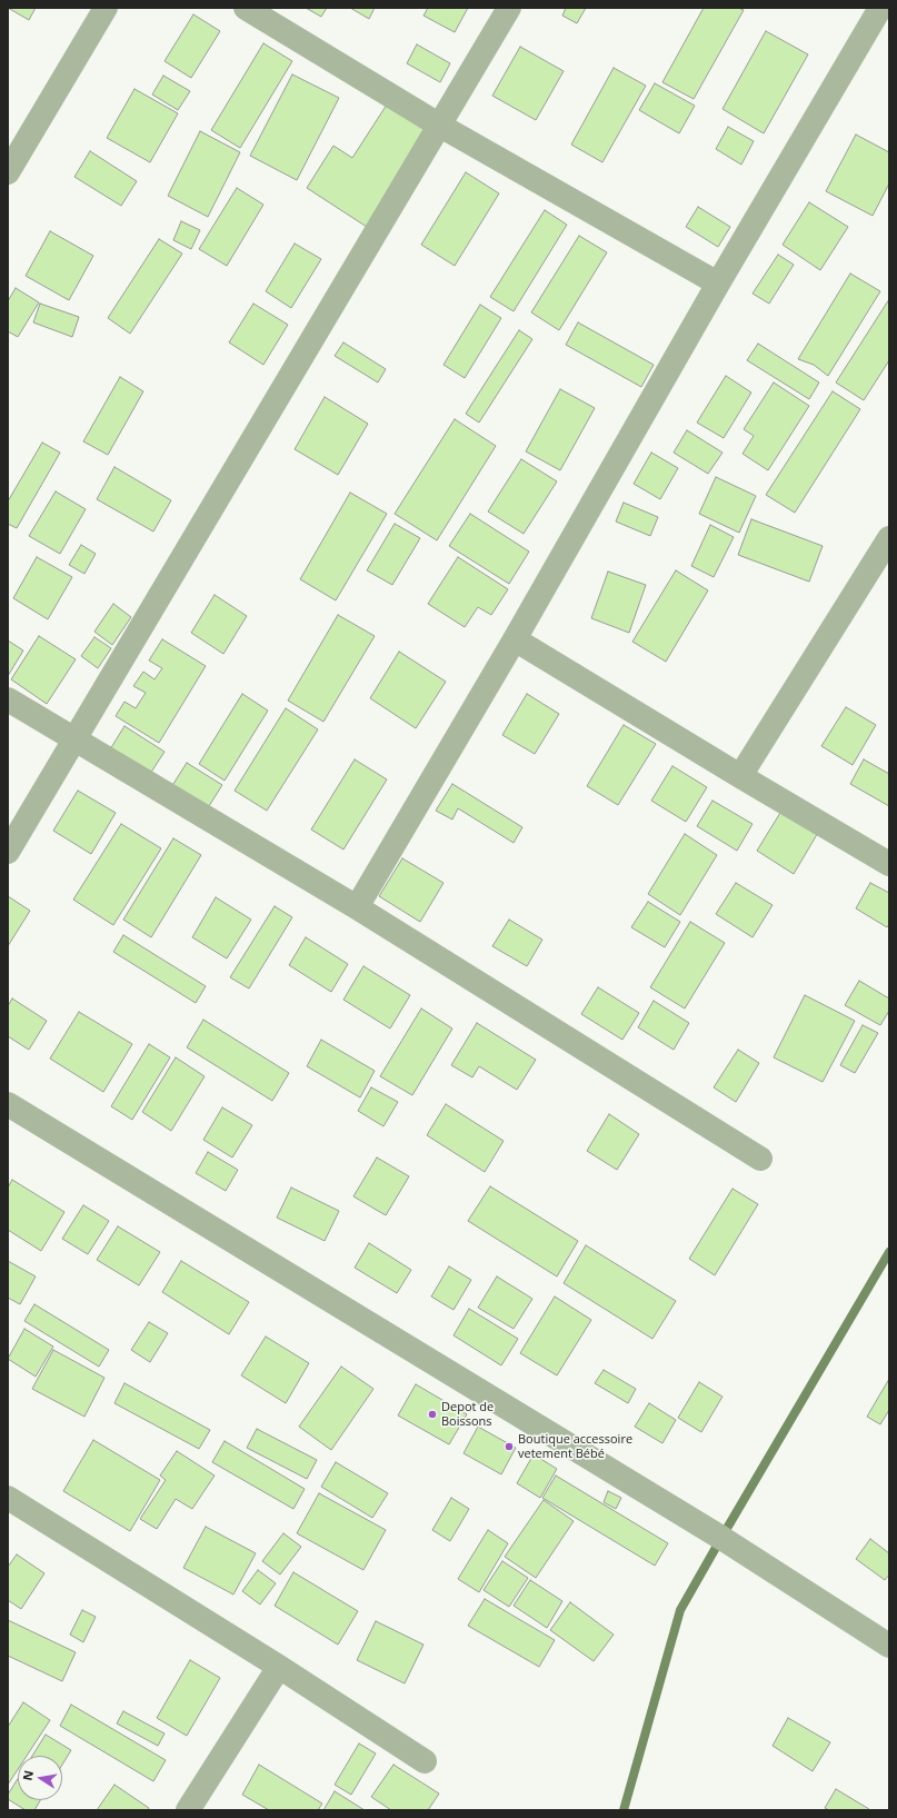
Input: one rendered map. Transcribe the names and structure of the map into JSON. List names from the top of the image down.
{
  "places": ["Depot de Boissons", "Boutique accessoire vetement Bébé"],
  "north": "left"
}
